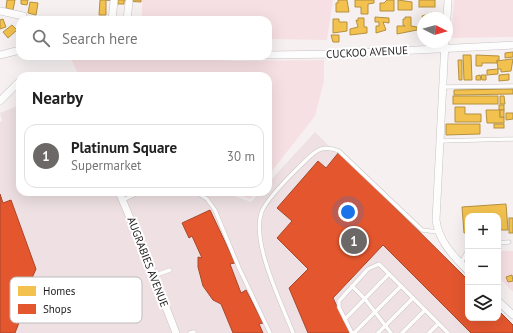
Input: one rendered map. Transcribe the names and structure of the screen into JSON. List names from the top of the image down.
{
  "streets": {
    "street": ["CUCKOO AVENUE", "AUGRABIES AVENUE"]
  },
  "legend": ["Homes", "Shops"],
  "north": "right",
  "page": {
    "search": "Search here",
    "heading": "Nearby",
    "list": [
      {
        "mark": "1",
        "name": "Platinum Square",
        "note": "Supermarket",
        "value": "30 m"
      }
    ],
    "map_buttons": ["+", "−"],
    "pins": "1"
  }
}
